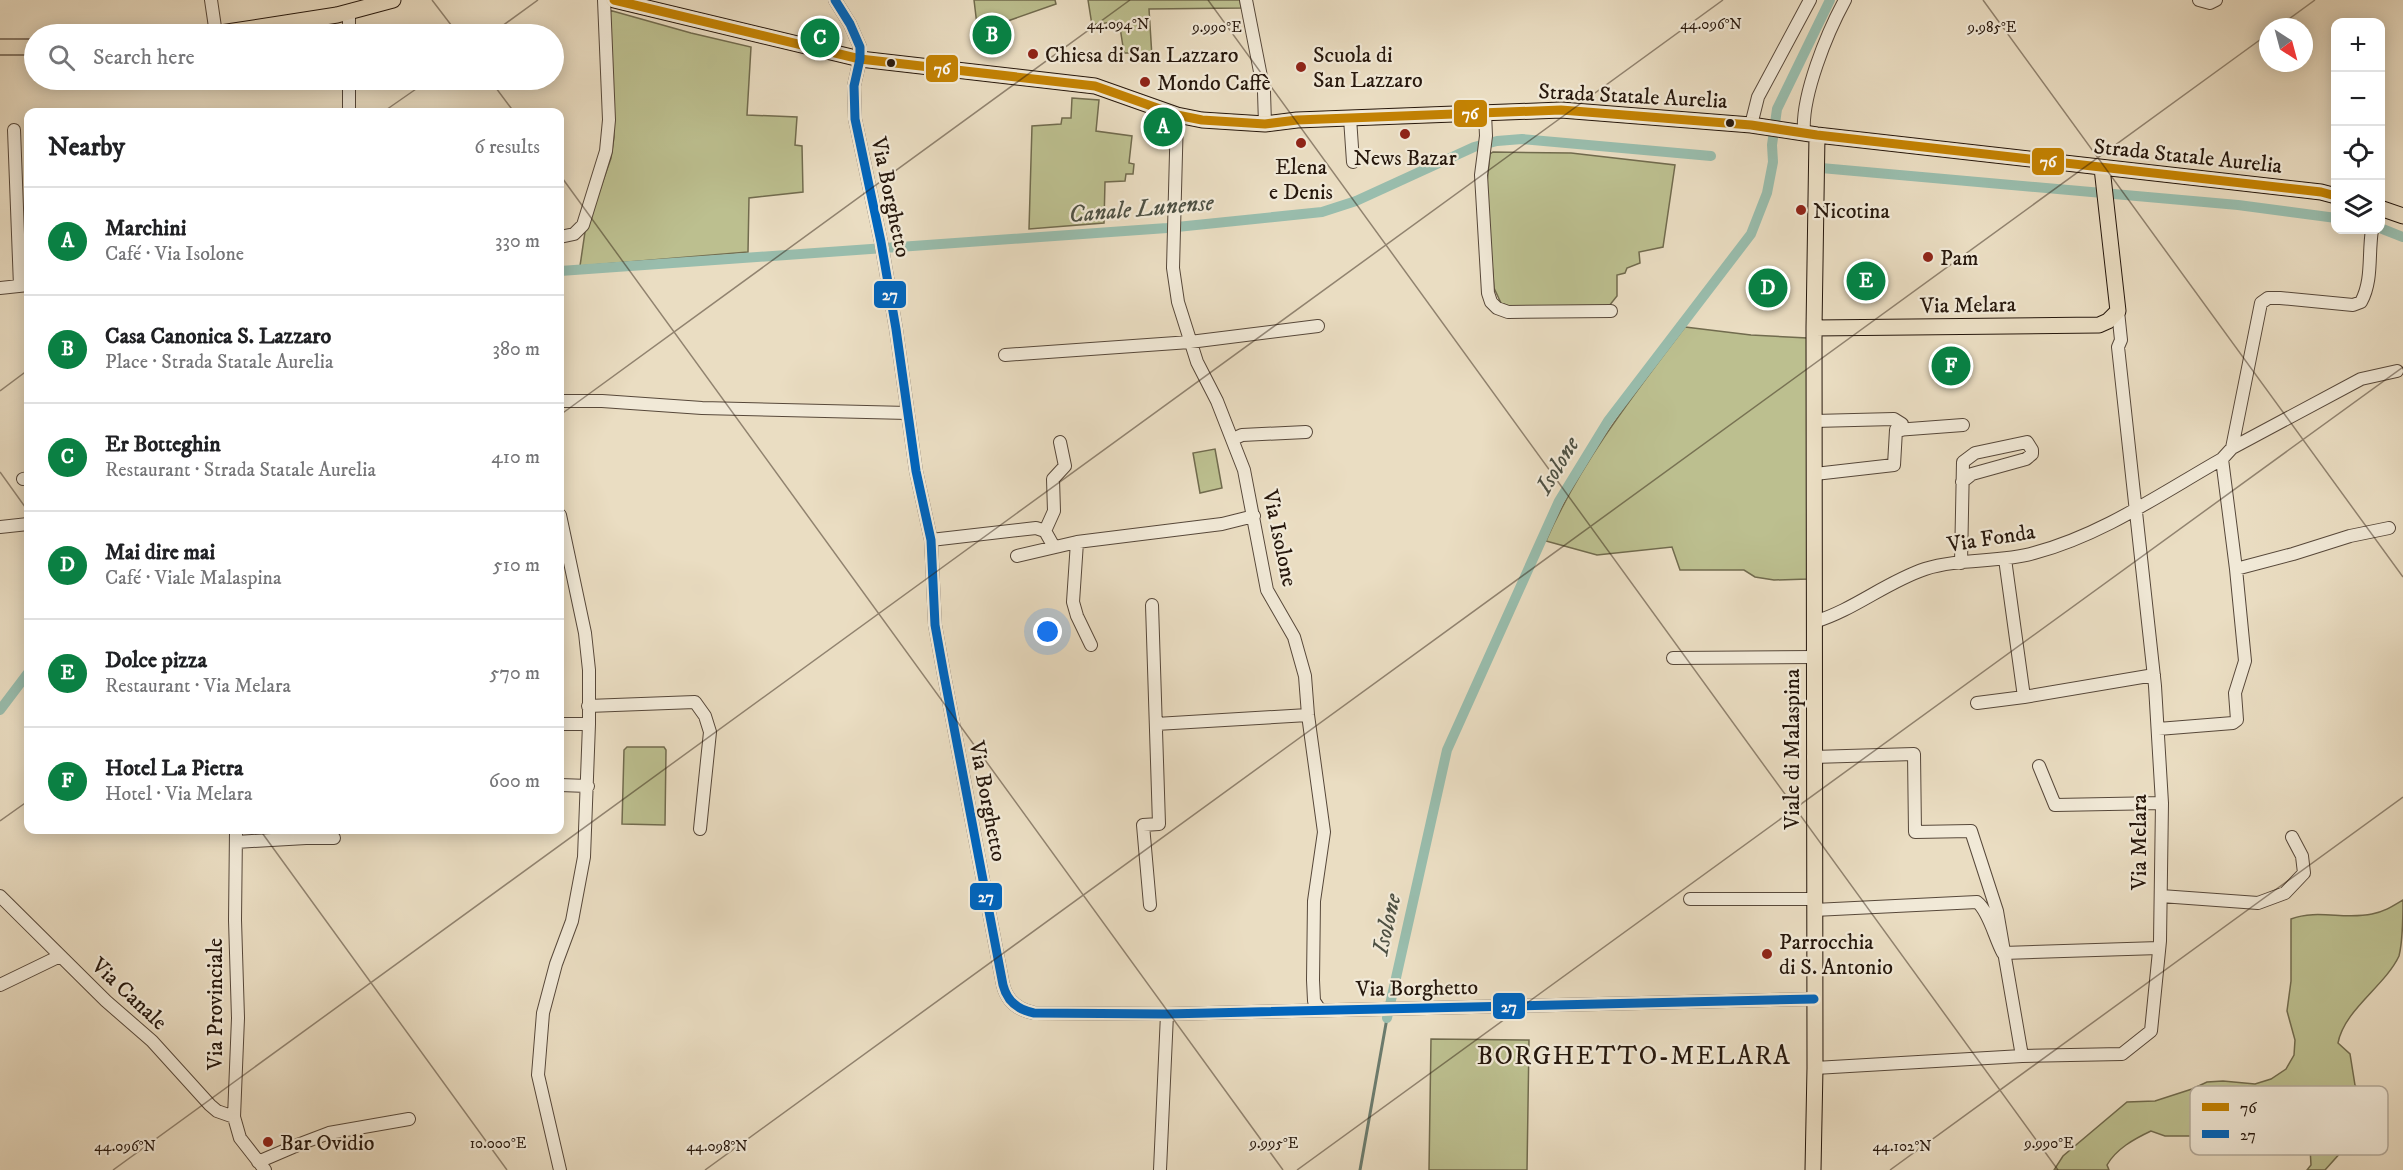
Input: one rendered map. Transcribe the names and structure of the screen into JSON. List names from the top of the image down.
{
  "streets": {
    "main road": ["Strada Statale Aurelia", "Via Melara", "Viale di Malaspina"],
    "street": [
      "Via Borghetto",
      "Via Fonda",
      "Via Isolone",
      "Via Canale",
      "Via Provinciale"
    ]
  },
  "crossings": [
    ["Strada Statale Aurelia", "Via Borghetto"],
    ["Strada Statale Aurelia", "Via Melara"],
    ["Strada Statale Aurelia", "Via Isolone"],
    ["Strada Statale Aurelia", "Viale di Malaspina"],
    ["Via Borghetto", "Via Isolone"],
    ["Via Borghetto", "Viale di Malaspina"],
    ["Via Melara", "Via Fonda"],
    ["Via Melara", "Viale di Malaspina"],
    ["Via Fonda", "Viale di Malaspina"],
    ["Via Canale", "Via Provinciale"]
  ],
  "districts": ["BORGHETTO-MELARA"],
  "water": ["Canale Lunense", "Isolone"],
  "places": [
    "Chiesa di San Lazzaro",
    "Scuola di San Lazzaro",
    "Mondo Caffè",
    "News Bazar",
    "Elena e Denis",
    "Nicotina",
    "Pam",
    "Parrocchia di S. Antonio",
    "Bar Ovidio"
  ],
  "lines": ["transit line 76", "transit line 27"],
  "legend": ["76", "27"],
  "north": "bottom right",
  "page": {
    "pins": [
      "B",
      "C",
      "A",
      "E",
      "D",
      "F"
    ],
    "map_buttons": ["+", "−"],
    "search": "Search here",
    "heading": ["Nearby", "6 results"],
    "list": [
      {
        "mark": "A",
        "name": "Marchini",
        "note": "Café · Via Isolone",
        "value": "330 m"
      },
      {
        "mark": "B",
        "name": "Casa Canonica S. Lazzaro",
        "note": "Place · Strada Statale Aurelia",
        "value": "380 m"
      },
      {
        "mark": "C",
        "name": "Er Botteghin",
        "note": "Restaurant · Strada Statale Aurelia",
        "value": "410 m"
      },
      {
        "mark": "D",
        "name": "Mai dire mai",
        "note": "Café · Viale Malaspina",
        "value": "510 m"
      },
      {
        "mark": "E",
        "name": "Dolce pizza",
        "note": "Restaurant · Via Melara",
        "value": "570 m"
      },
      {
        "mark": "F",
        "name": "Hotel La Pietra",
        "note": "Hotel · Via Melara",
        "value": "600 m"
      }
    ]
  },
  "coordinates": [
    "44.094°N",
    "44.096°N",
    "9.990°E",
    "9.985°E",
    "10.000°E",
    "9.995°E",
    "44.098°N",
    "44.102°N"
  ]
}
